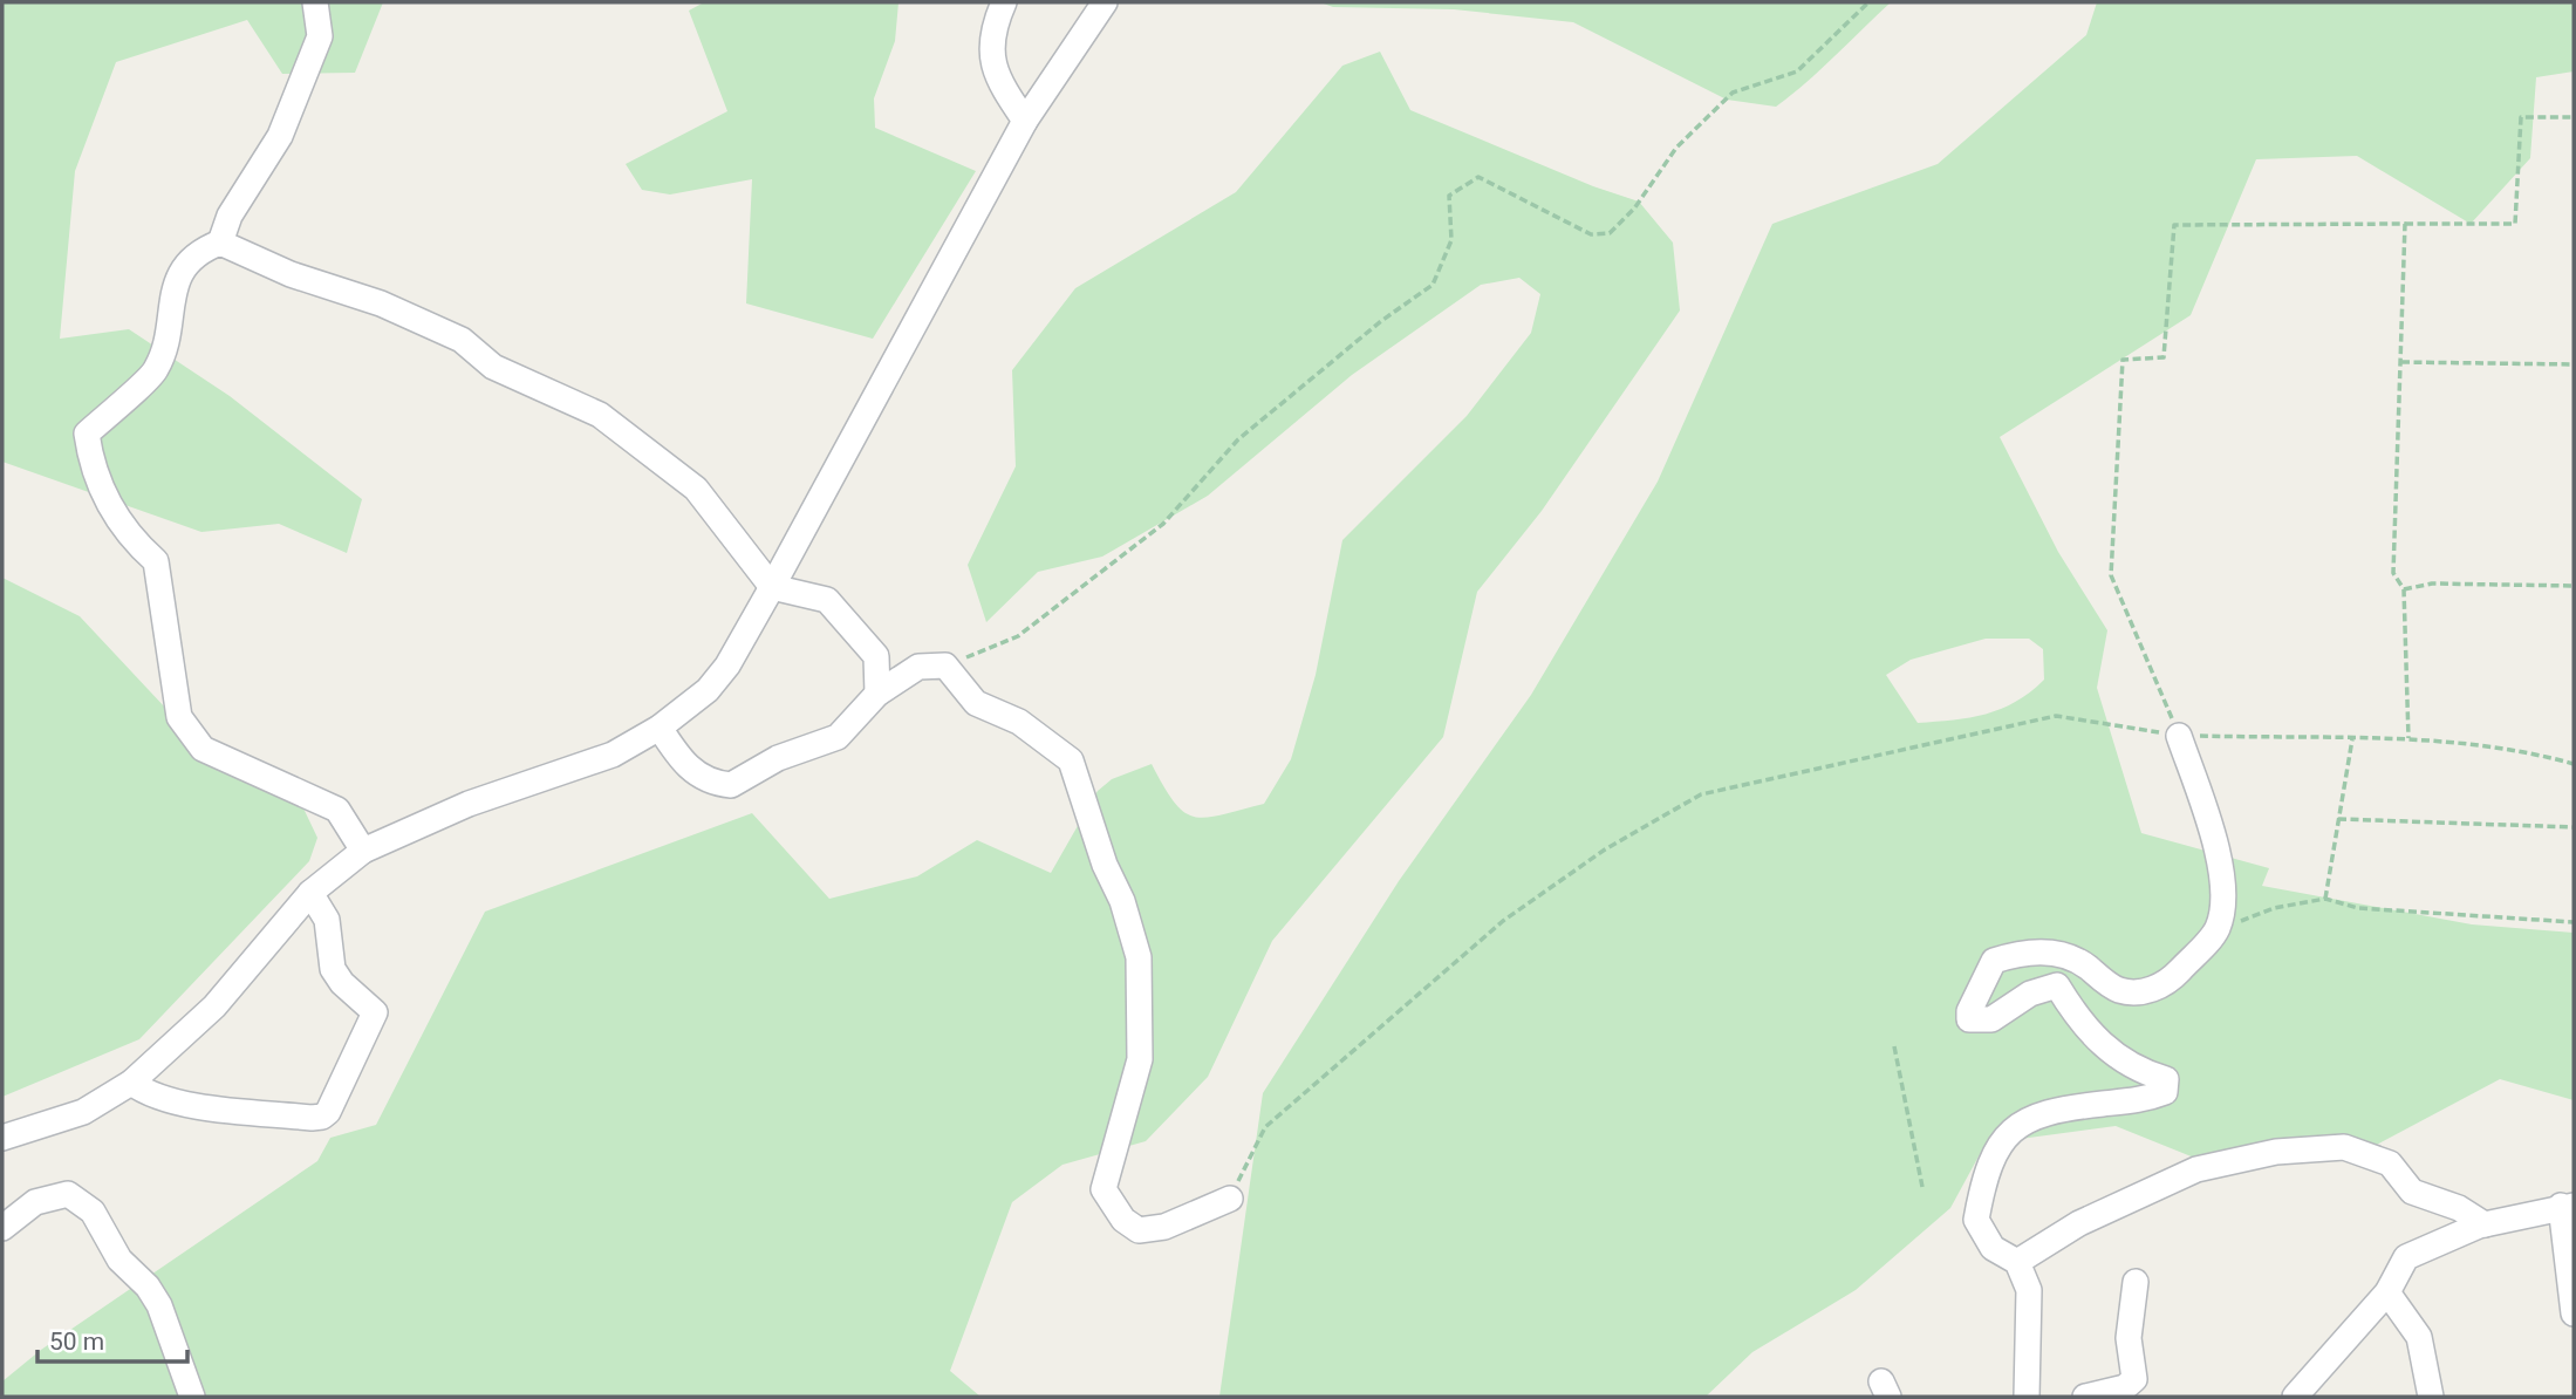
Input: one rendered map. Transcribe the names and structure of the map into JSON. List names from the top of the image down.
{
  "scale_bar": "50 m"
}
